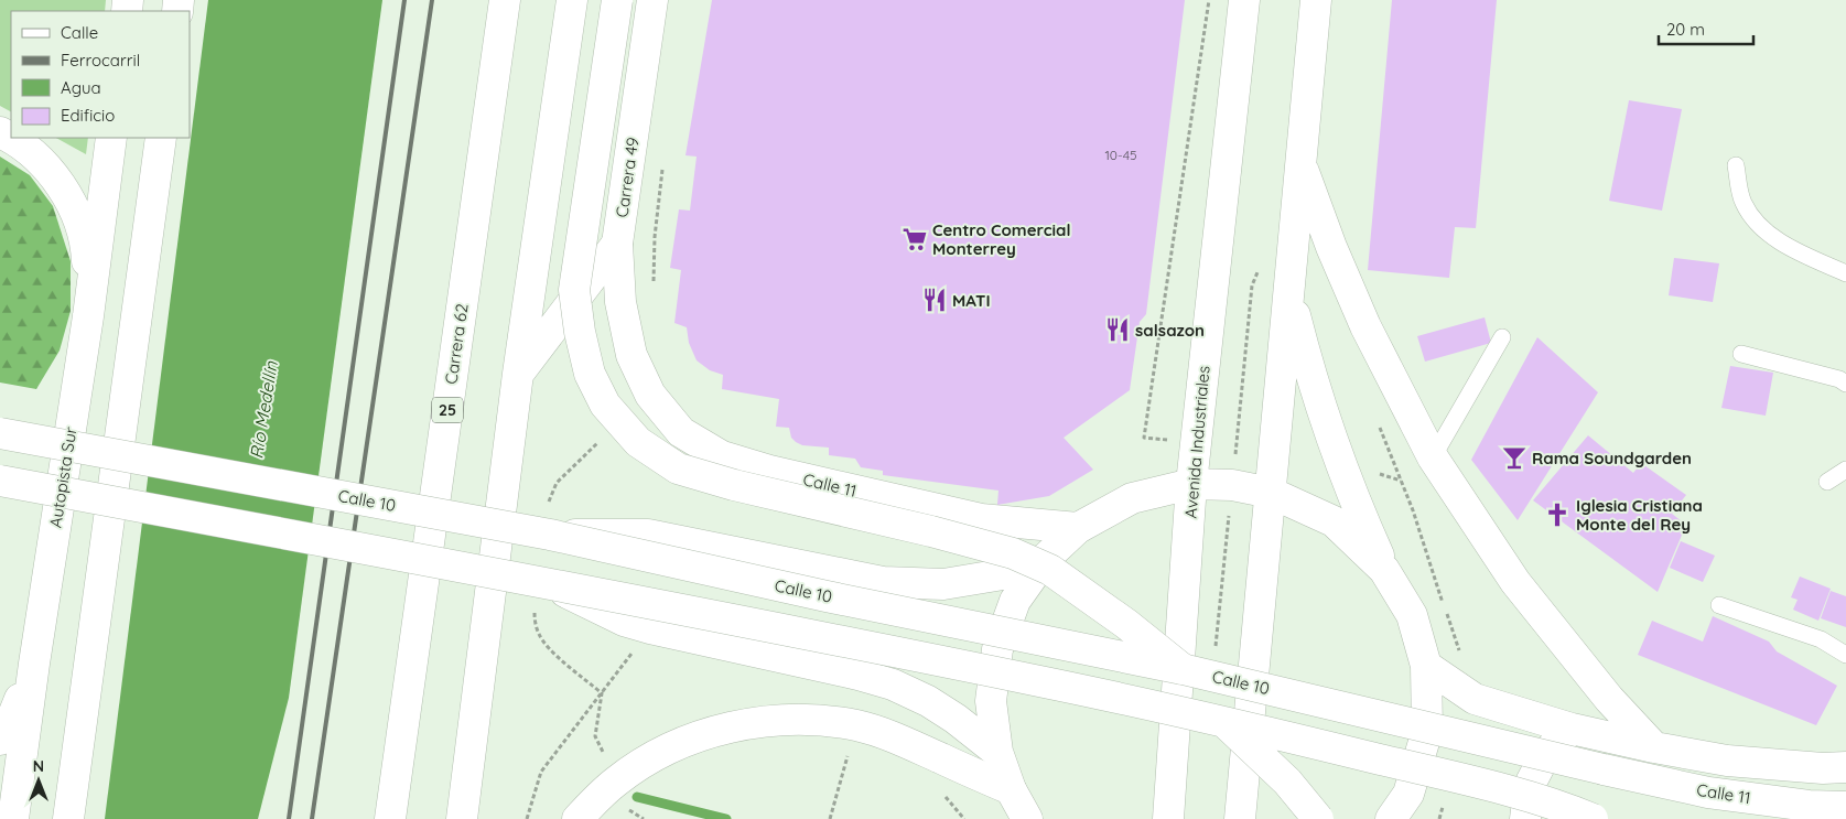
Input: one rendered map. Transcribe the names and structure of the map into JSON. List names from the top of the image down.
{
  "streets": {
    "main road": [
      "Carrera 49",
      "Carrera 62",
      "25",
      "Avenida Industriales",
      "Autopista Sur",
      "Calle 11",
      "Calle 10"
    ]
  },
  "crossings": [
    ["Carrera 49", "Calle 11"],
    ["Calle 11", "Calle 10"]
  ],
  "water": ["Río Medellín"],
  "places": {
    "supermarket": ["Centro Comercial Monterrey"],
    "restaurant": ["MATI", "salsazon"],
    "bar": ["Rama Soundgarden"],
    "church": ["Iglesia Cristiana Monte del Rey"]
  },
  "house_numbers": ["10-45"],
  "legend": [
    "Calle",
    "Ferrocarril",
    "Agua",
    "Edificio"
  ],
  "scale_bar": "20 m",
  "north": "top"
}
